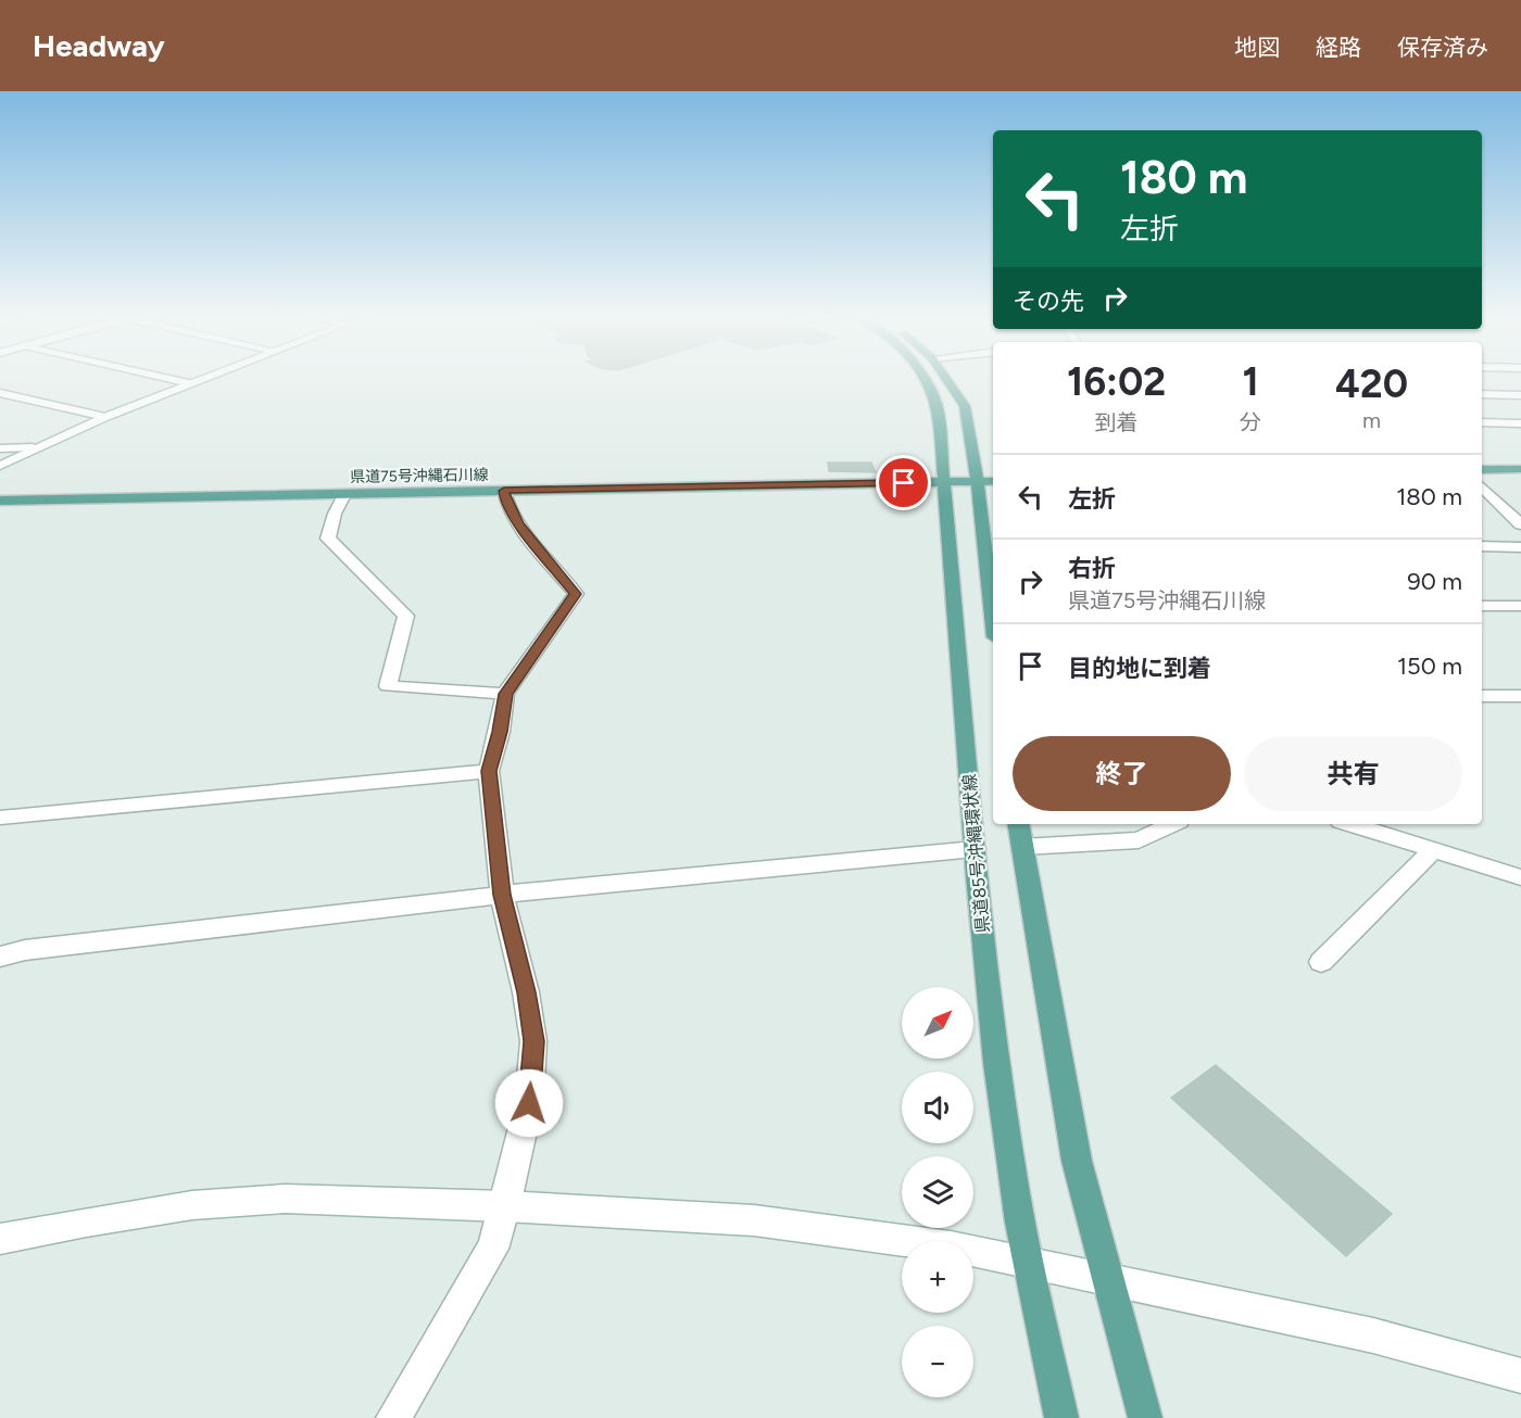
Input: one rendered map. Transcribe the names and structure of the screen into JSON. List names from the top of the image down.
{
  "streets": {
    "main road": ["県道75号沖縄石川線", "県道85号沖縄環状線"]
  },
  "crossings": [
    ["県道75号沖縄石川線", "県道85号沖縄環状線"]
  ],
  "north": "top right",
  "page": {
    "header": "Headway",
    "nav": ["地図", "経路", "保存済み"],
    "turn": ["180 m", "左折"],
    "then": "その先",
    "eta": [
      "16:02",
      "到着",
      "1",
      "分",
      "420",
      "m"
    ],
    "list": [
      {
        "name": "左折",
        "value": "180 m"
      },
      {
        "name": "右折",
        "note": "県道75号沖縄石川線",
        "value": "90 m"
      },
      {
        "name": "目的地に到着",
        "value": "150 m"
      }
    ],
    "buttons": ["終了", "共有"],
    "map_buttons": ["+", "−"]
  }
}
